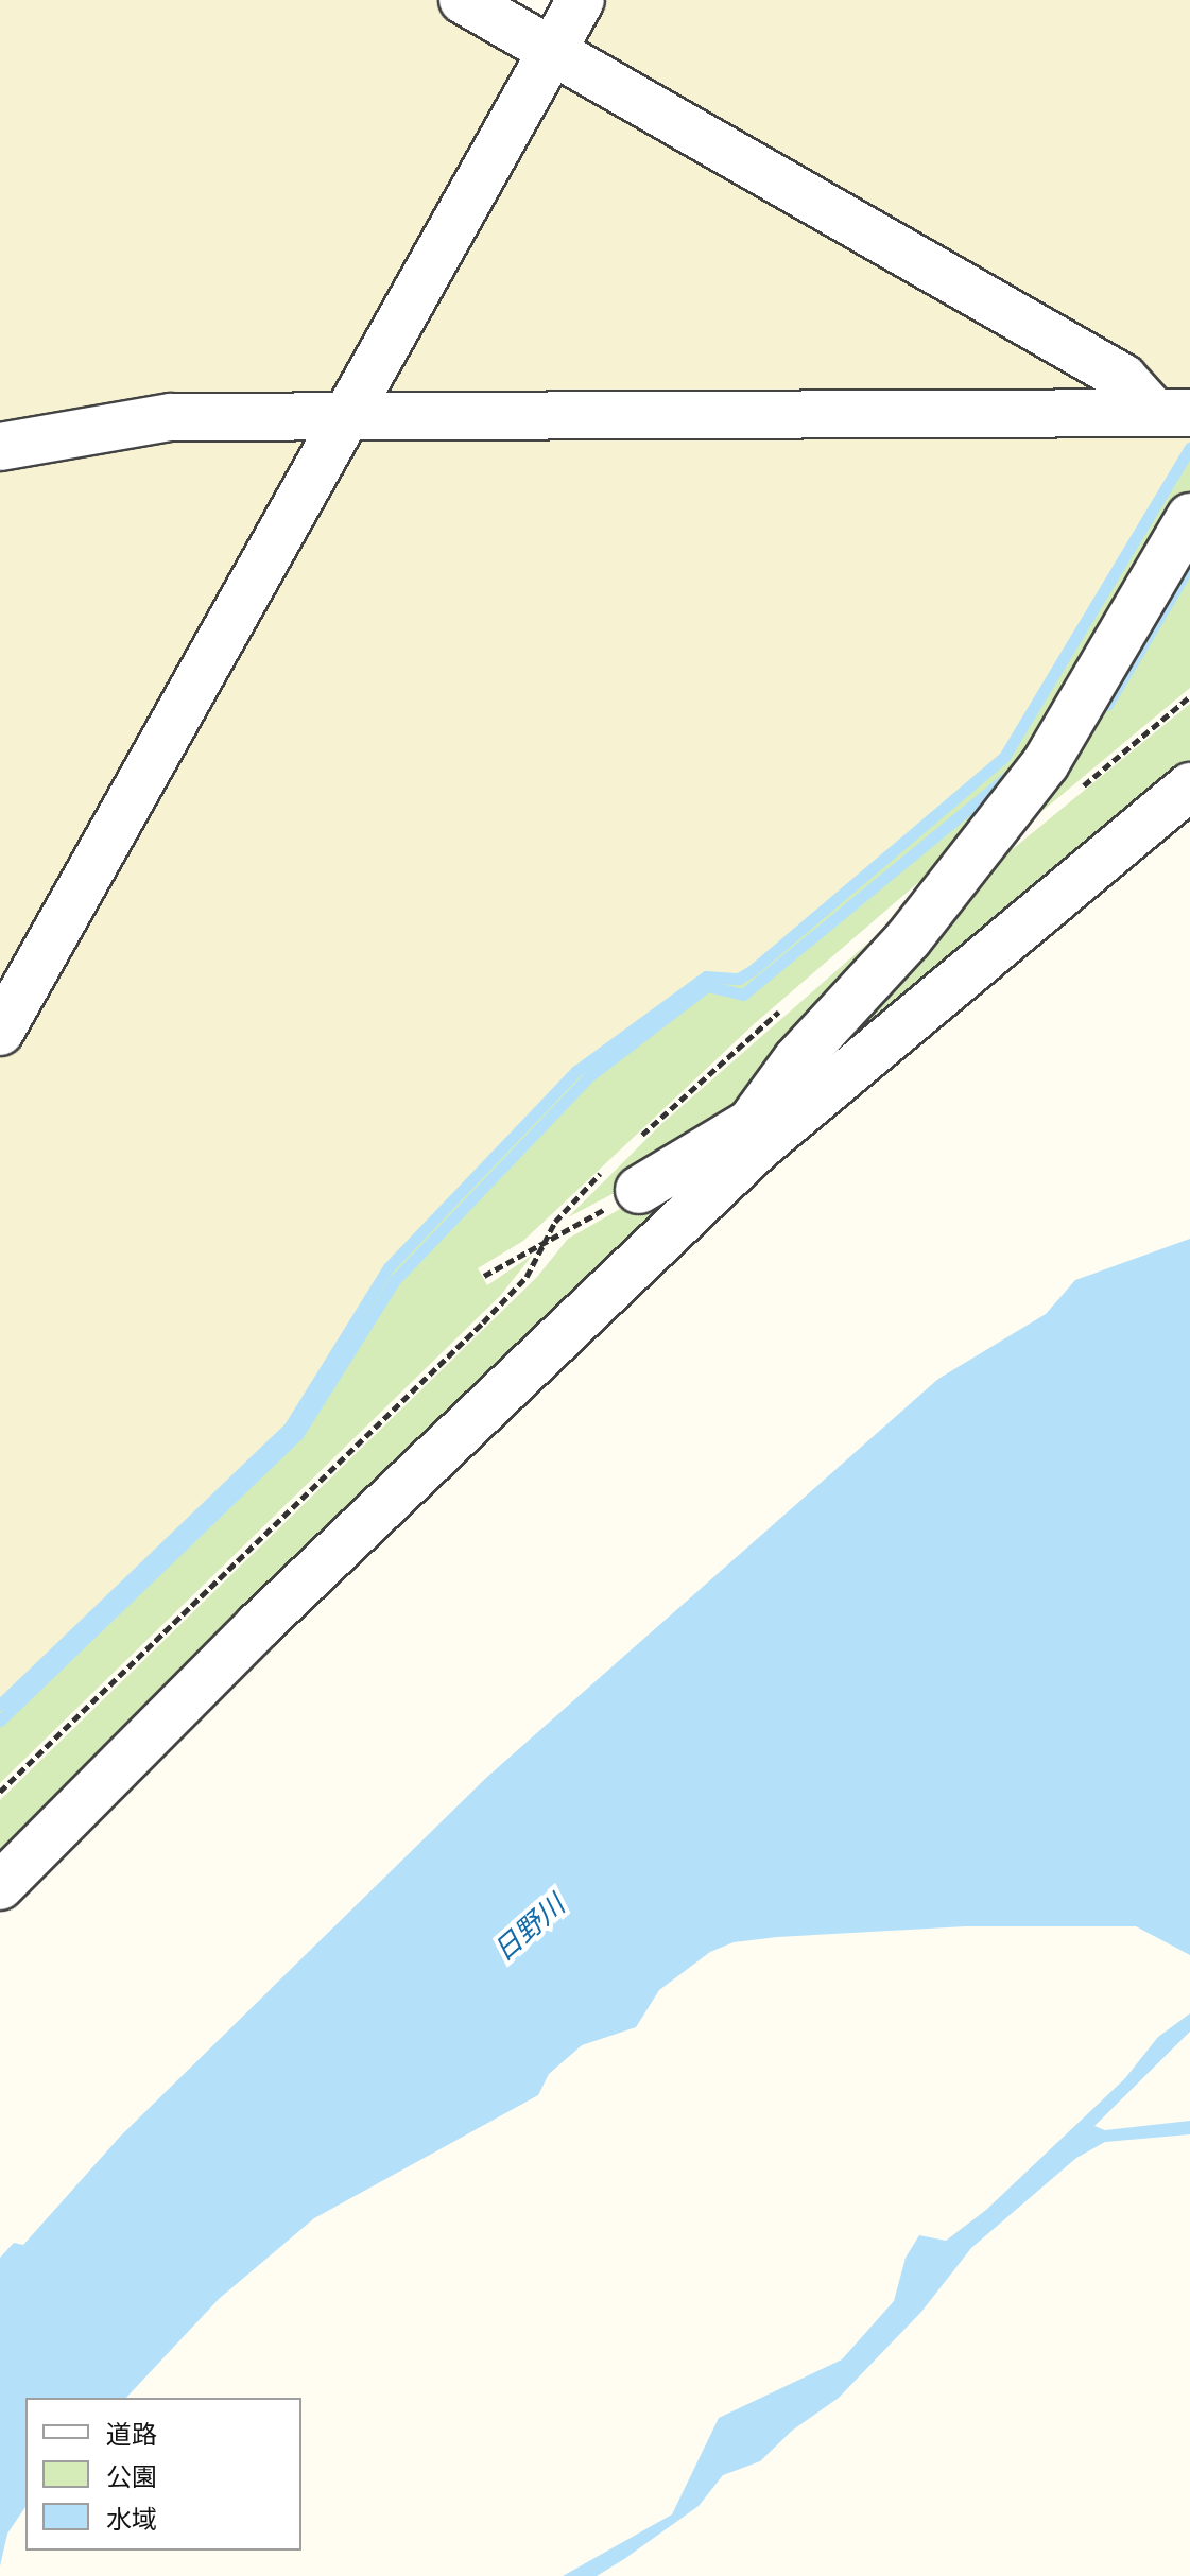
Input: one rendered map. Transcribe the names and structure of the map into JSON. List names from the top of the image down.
{
  "water": ["日野川"],
  "legend": ["道路", "公園", "水域"]
}
